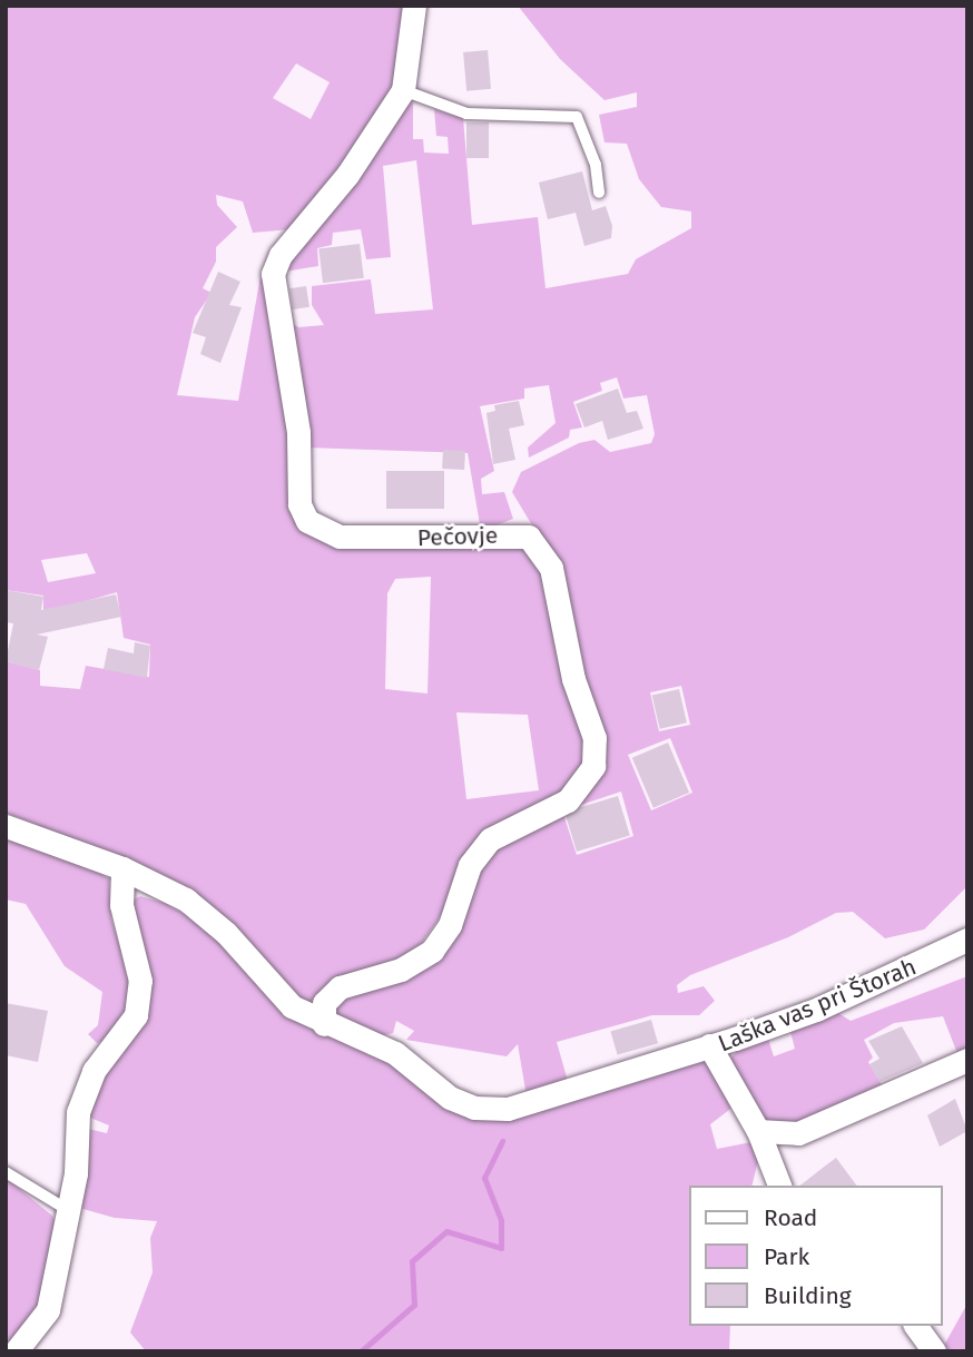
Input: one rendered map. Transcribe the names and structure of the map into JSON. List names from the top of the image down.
{
  "streets": {
    "street": ["Pečovje", "Laška vas pri Štorah"]
  },
  "legend": ["Road", "Park", "Building"]
}
